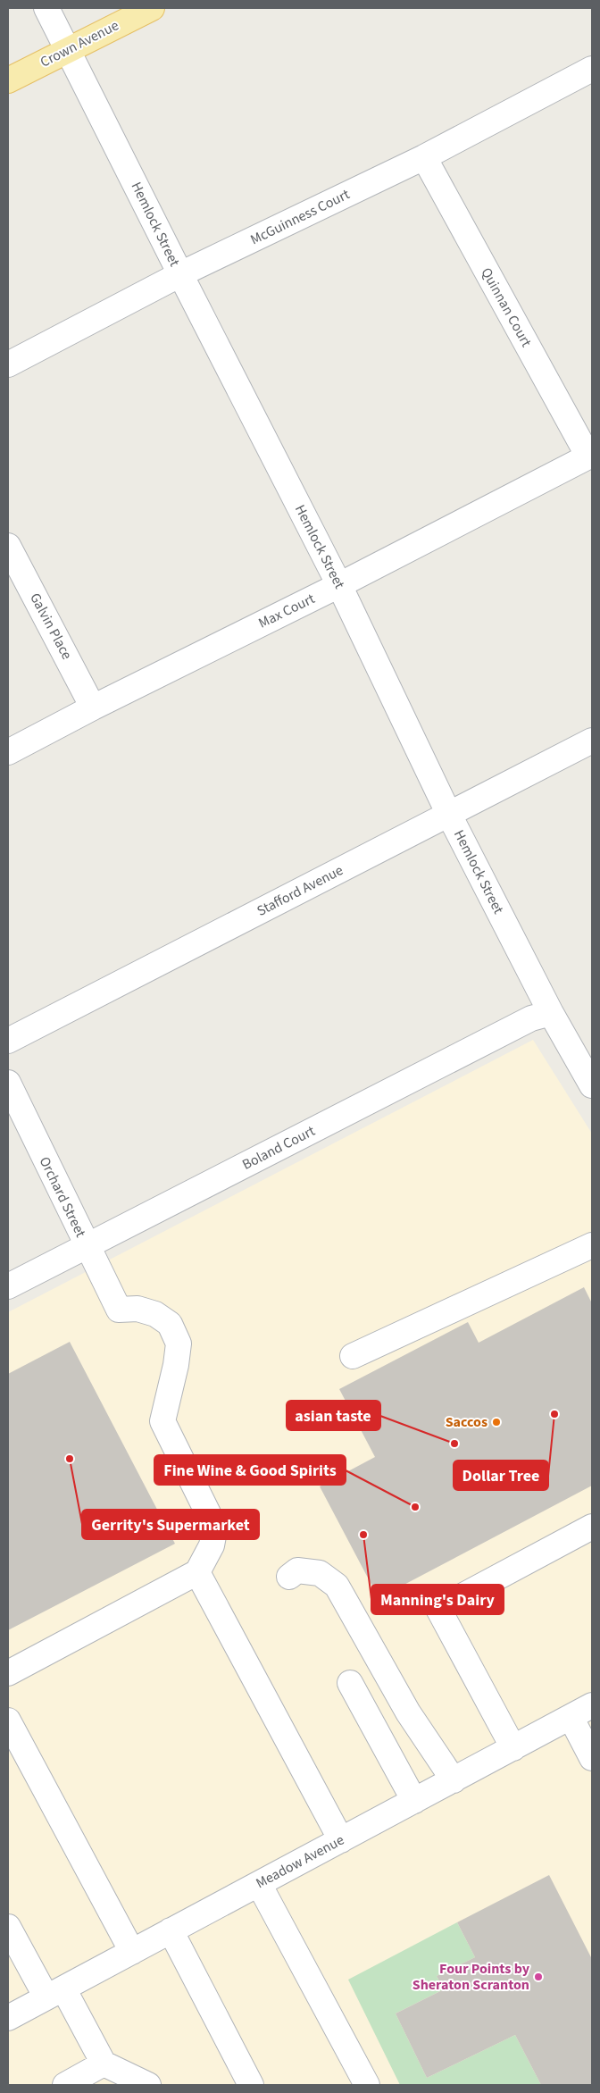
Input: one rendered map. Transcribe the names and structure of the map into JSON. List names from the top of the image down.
{
  "streets": {
    "main road": ["Crown Avenue"],
    "street": [
      "McGuinness Court",
      "Hemlock Street",
      "Quinnan Court",
      "Max Court",
      "Galvin Place",
      "Stafford Avenue",
      "Boland Court",
      "Orchard Street",
      "Meadow Avenue"
    ]
  },
  "crossings": [
    ["Crown Avenue", "Hemlock Street"],
    ["McGuinness Court", "Hemlock Street"],
    ["McGuinness Court", "Quinnan Court"],
    ["Hemlock Street", "Max Court"],
    ["Hemlock Street", "Stafford Avenue"],
    ["Hemlock Street", "Boland Court"],
    ["Quinnan Court", "Max Court"],
    ["Max Court", "Galvin Place"],
    ["Boland Court", "Orchard Street"]
  ],
  "places": [
    "Dollar Tree",
    "Saccos",
    "asian taste",
    "Gerrity's Supermarket",
    "Fine Wine & Good Spirits",
    "Manning's Dairy",
    "Four Points by Sheraton Scranton"
  ]
}
